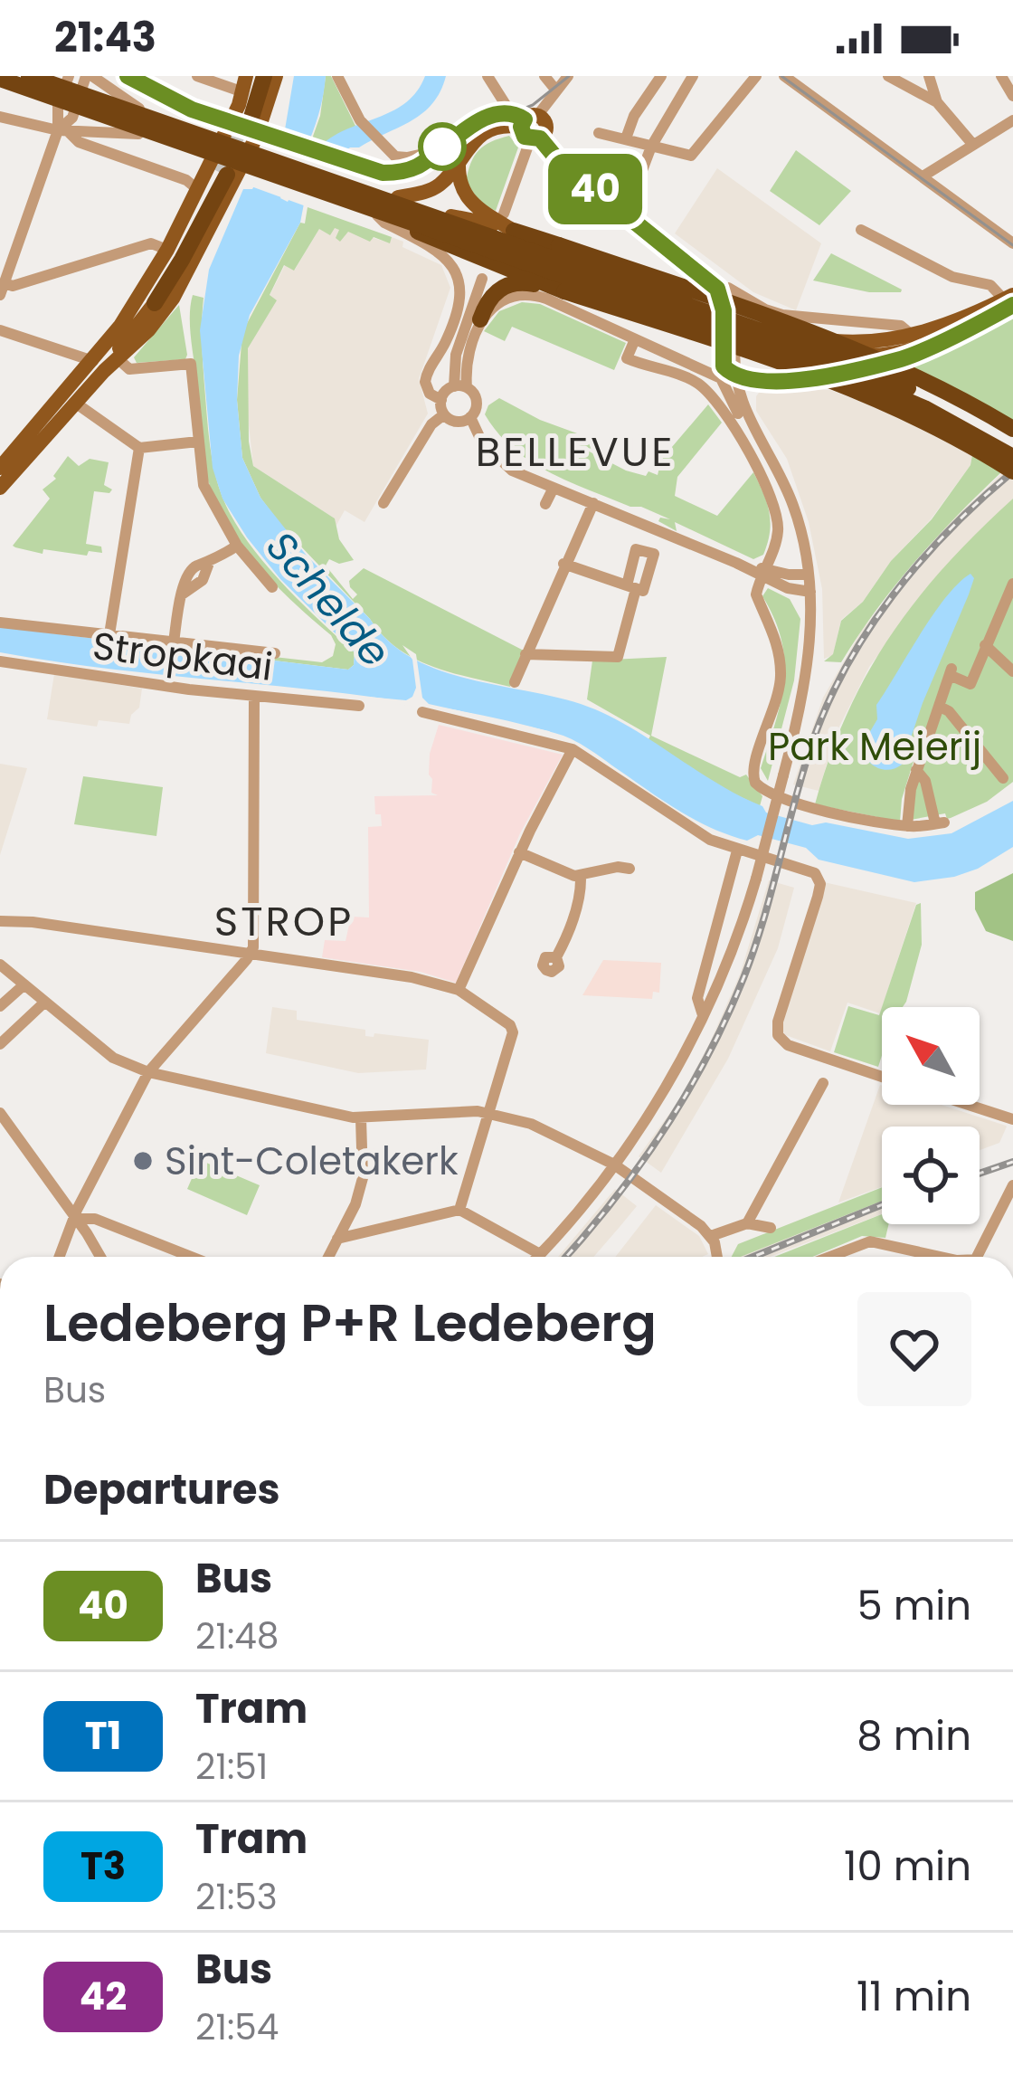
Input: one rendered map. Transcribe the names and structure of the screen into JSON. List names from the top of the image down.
{
  "streets": {
    "street": ["Stropkaai"]
  },
  "districts": ["BELLEVUE", "STROP"],
  "water": ["Schelde"],
  "parks": ["Park Meierij"],
  "places": ["Sint-Coletakerk"],
  "lines": ["bus line 40"],
  "north": "top left",
  "page": {
    "status": "21:43",
    "on_map": "40",
    "heading": [
      ["Ledeberg P+R Ledeberg", "Bus"],
      "Departures"
    ],
    "list": [
      {
        "mark": "40",
        "name": "Bus",
        "note": "21:48",
        "value": "5 min"
      },
      {
        "mark": "T1",
        "name": "Tram",
        "note": "21:51",
        "value": "8 min"
      },
      {
        "mark": "T3",
        "name": "Tram",
        "note": "21:53",
        "value": "10 min"
      },
      {
        "mark": "42",
        "name": "Bus",
        "note": "21:54",
        "value": "11 min"
      }
    ]
  }
}
